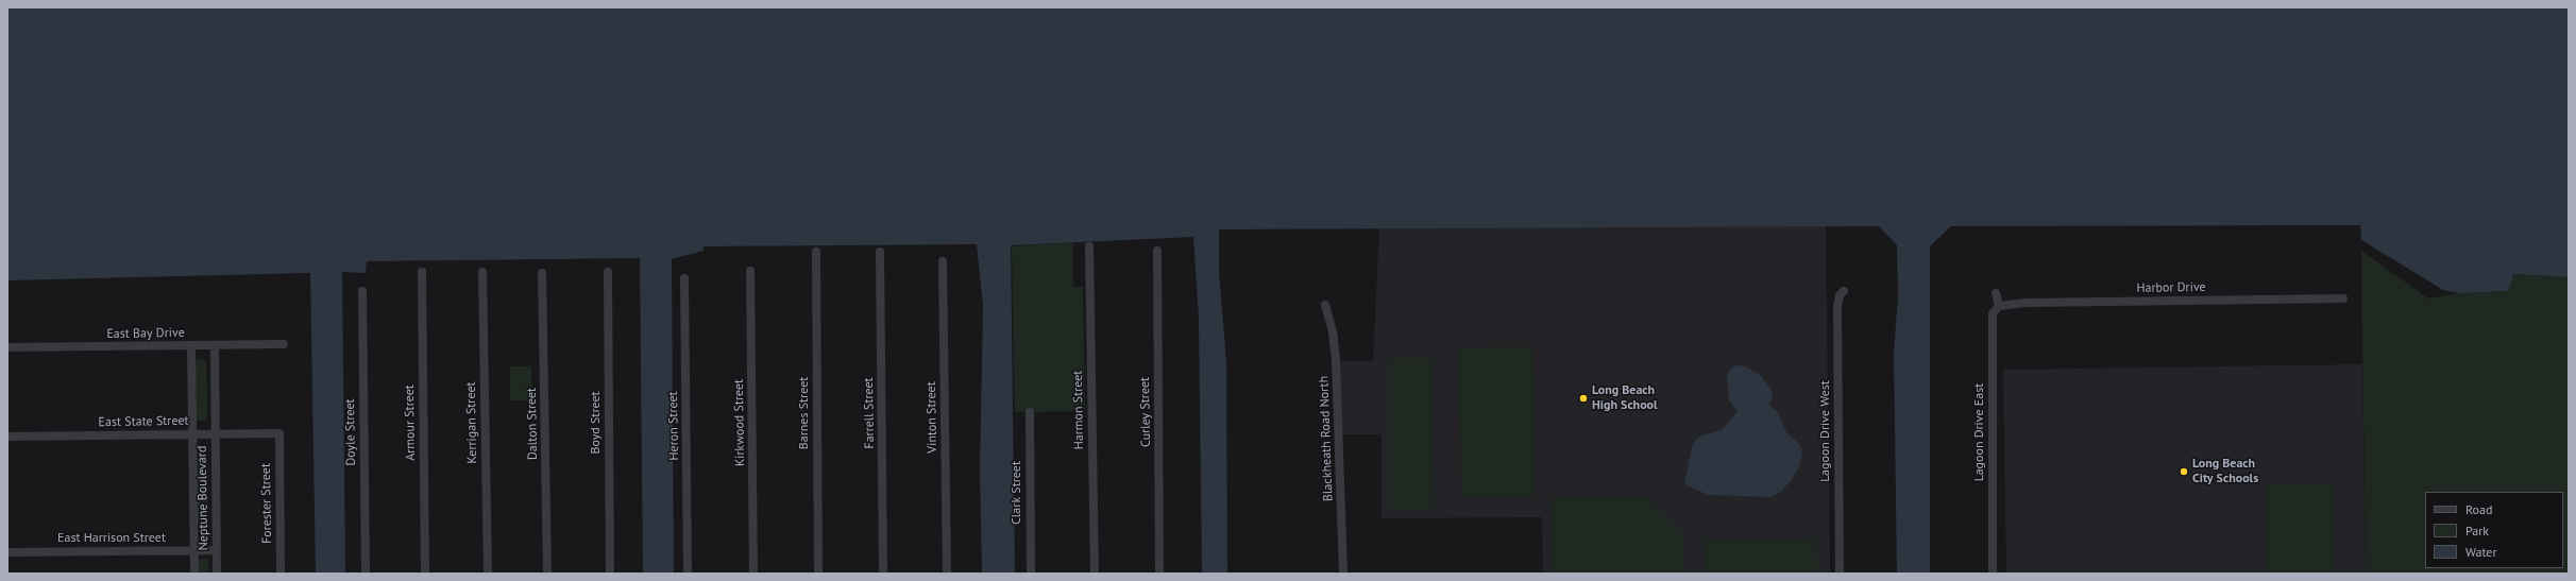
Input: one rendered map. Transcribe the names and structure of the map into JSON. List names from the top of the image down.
{
  "streets": {
    "street": [
      "Harbor Drive",
      "East Bay Drive",
      "Harmon Street",
      "Curley Street",
      "Barnes Street",
      "Farrell Street",
      "Vinton Street",
      "East State Street",
      "Armour Street",
      "Kerrigan Street",
      "Boyd Street",
      "Kirkwood Street",
      "Dalton Street",
      "Heron Street",
      "Lagoon Drive West",
      "Doyle Street",
      "Lagoon Drive East",
      "Blackheath Road North",
      "Clark Street",
      "Neptune Boulevard",
      "Forester Street",
      "East Harrison Street"
    ]
  },
  "crossings": [
    ["Harbor Drive", "Lagoon Drive East"],
    ["East Bay Drive", "Neptune Boulevard"],
    ["East State Street", "Neptune Boulevard"],
    ["East State Street", "Forester Street"],
    ["Neptune Boulevard", "East Harrison Street"]
  ],
  "places": ["Long Beach High School", "Long Beach City Schools"],
  "legend": ["Road", "Park", "Water"]
}
